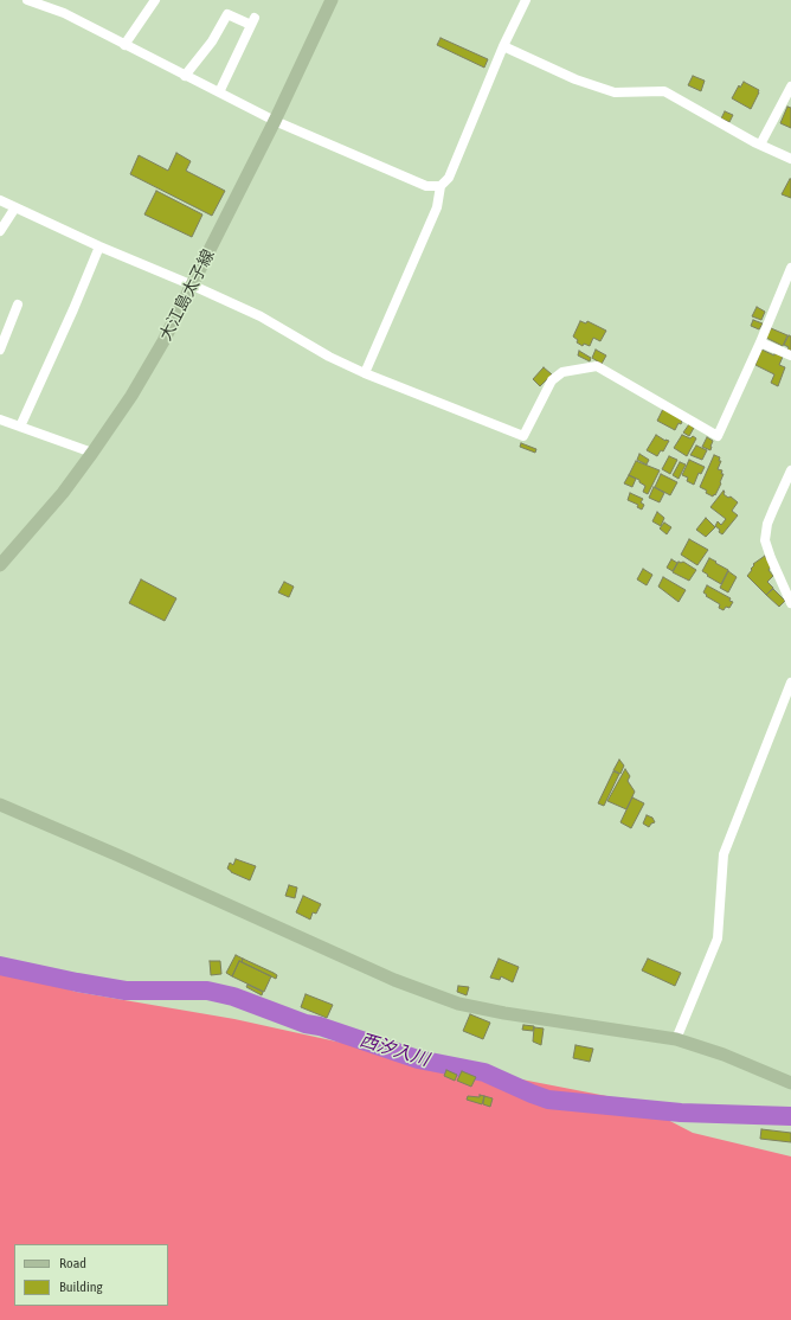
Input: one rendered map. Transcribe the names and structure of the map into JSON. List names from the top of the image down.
{
  "streets": {
    "street": ["大江島太子線"]
  },
  "water": ["西汐入川"],
  "legend": ["Road", "Building"]
}
